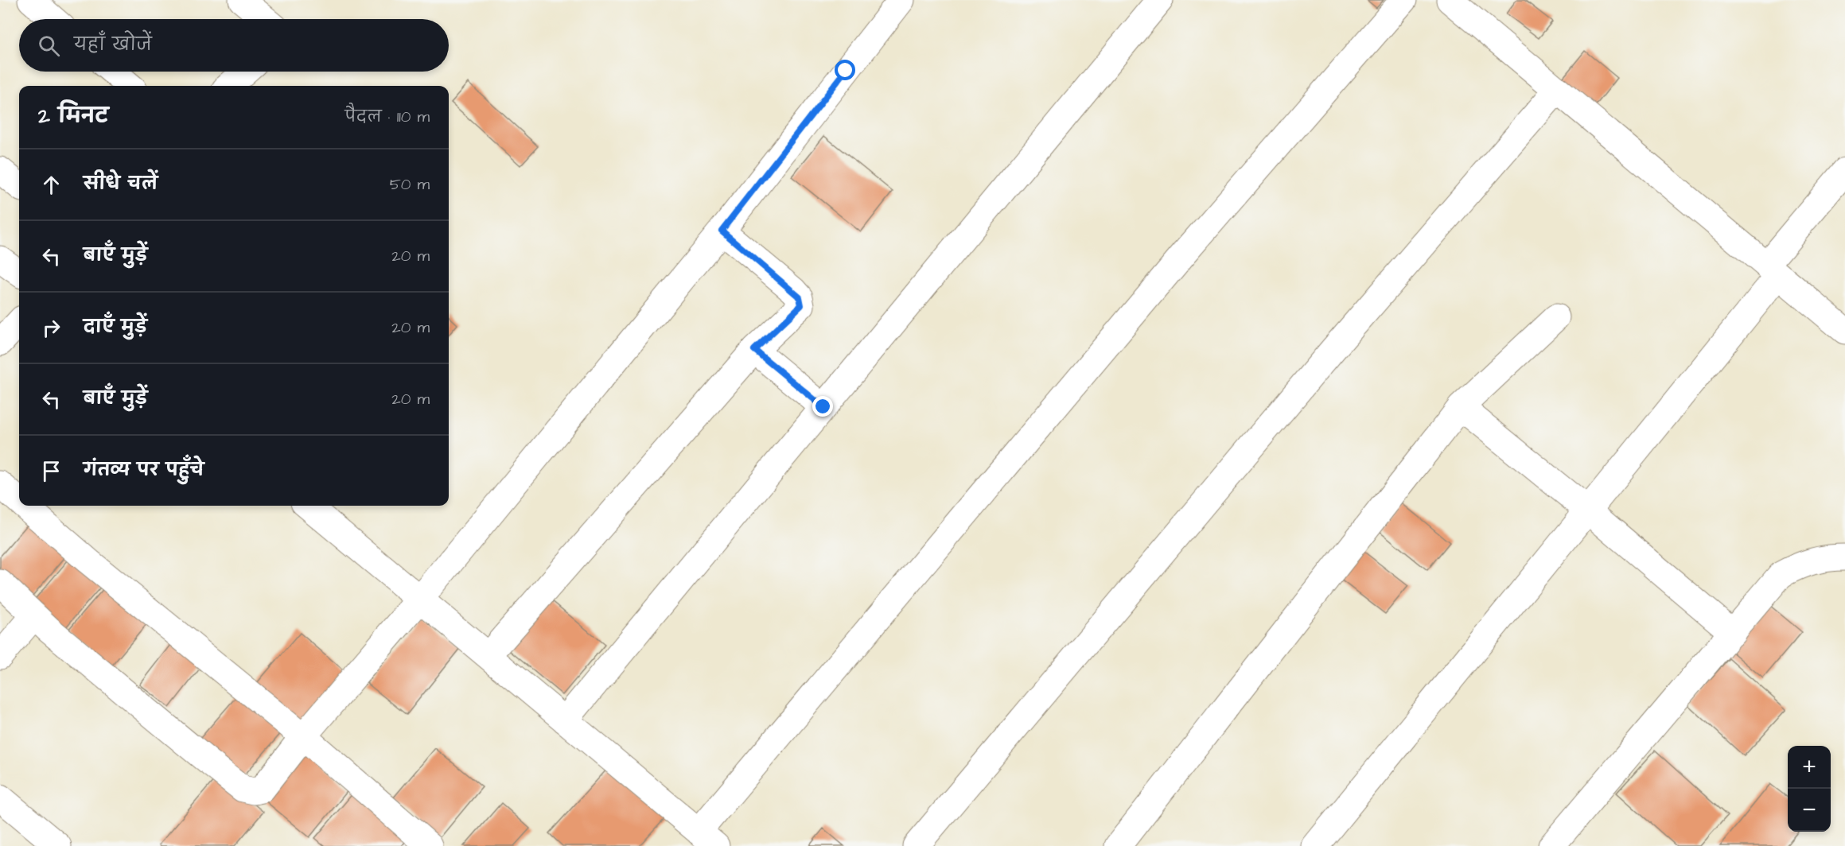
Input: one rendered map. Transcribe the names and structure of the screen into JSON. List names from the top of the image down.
{
  "page": {
    "search": "यहाँ खोजें",
    "heading": ["2 मिनट", "पैदल · 110 m"],
    "list": [
      ["सीधे चलें", "50 m"],
      ["बाएँ मुड़ें", "20 m"],
      ["दाएँ मुड़ें", "20 m"],
      ["बाएँ मुड़ें", "20 m"],
      "गंतव्य पर पहुँचे"
    ],
    "map_buttons": ["+", "−"]
  }
}
